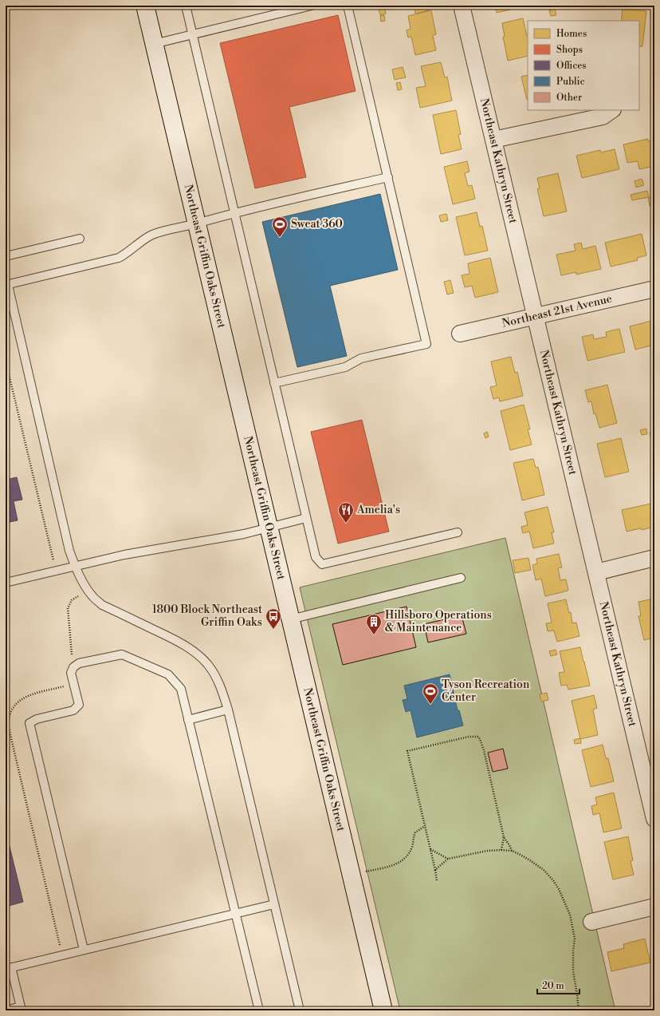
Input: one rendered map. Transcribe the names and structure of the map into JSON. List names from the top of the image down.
{
  "streets": {
    "street": ["Northeast Kathryn Street", "Northeast Griffin Oaks Street", "Northeast 21st Avenue"]
  },
  "crossings": [
    ["Northeast Kathryn Street", "Northeast 21st Avenue"]
  ],
  "places": {
    "sports": ["Sweat 360", "Tyson Recreation Center"],
    "restaurant": ["Amelia's"],
    "bus stop": ["1800 Block Northeast Griffin Oaks"],
    "building": ["Hillsboro Operations & Maintenance"]
  },
  "legend": [
    "Homes",
    "Shops",
    "Offices",
    "Public",
    "Other"
  ],
  "scale_bar": "20 m"
}
